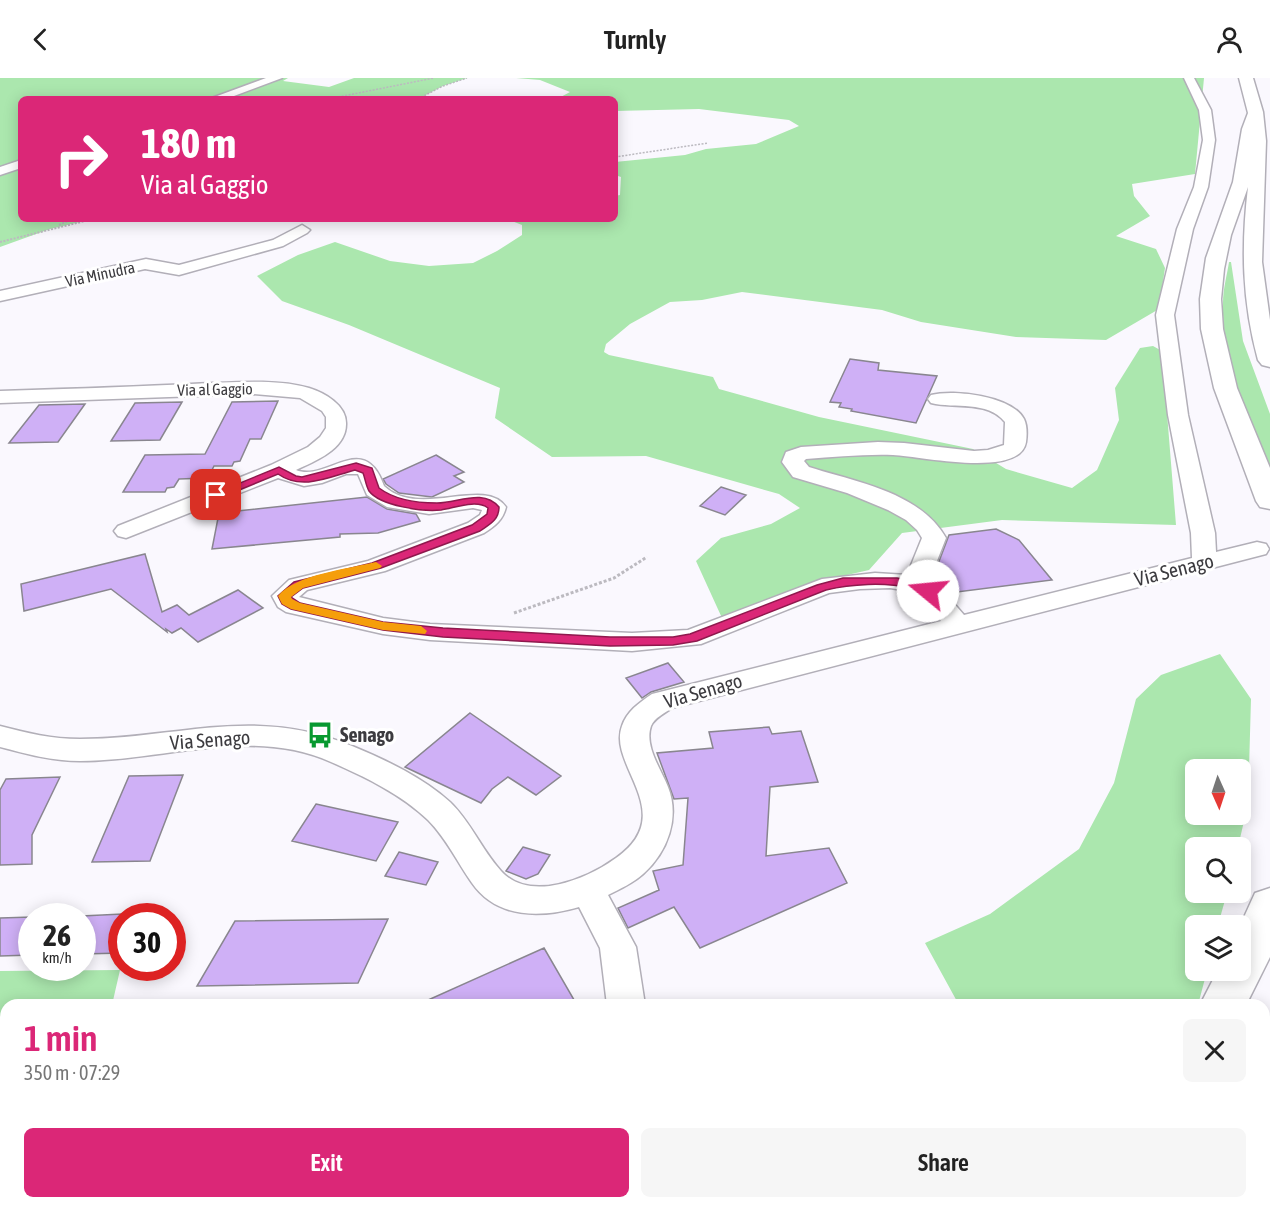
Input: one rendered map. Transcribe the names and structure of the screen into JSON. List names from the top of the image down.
{
  "streets": {
    "street": ["Via Minudra", "Via al Gaggio", "Via Senago"]
  },
  "places": {
    "bus stop": ["Senago"]
  },
  "north": "bottom",
  "page": {
    "header": "Turnly",
    "turn": ["180 m", "Via al Gaggio"],
    "speed": "26 km/h",
    "limit": "30",
    "heading": ["1 min", "350 m · 07:29"],
    "buttons": ["Exit", "Share"]
  }
}
